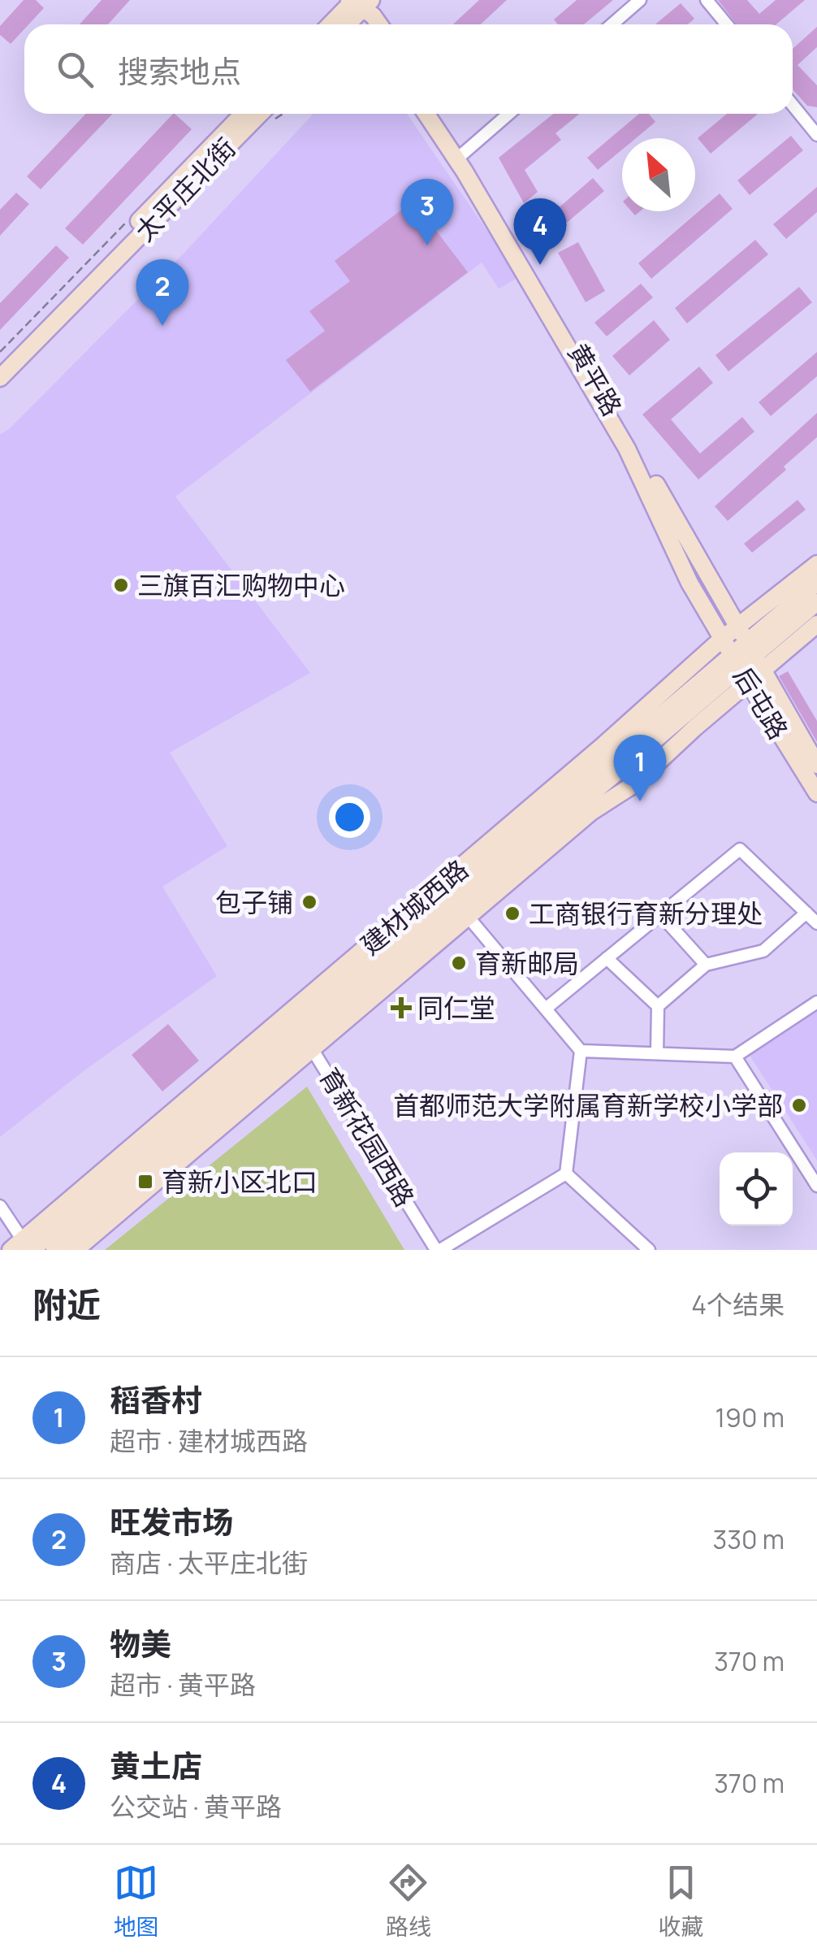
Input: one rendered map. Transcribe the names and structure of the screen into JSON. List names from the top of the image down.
{
  "streets": {
    "main road": [
      "太平庄北街",
      "黄平路",
      "后屯路",
      "建材城西路"
    ],
    "street": ["育新花园西路"]
  },
  "crossings": [
    ["黄平路", "后屯路"],
    ["黄平路", "建材城西路"],
    ["后屯路", "建材城西路"],
    ["建材城西路", "育新花园西路"]
  ],
  "places": {
    "other": [
      "三旗百汇购物中心",
      "包子铺",
      "工商银行育新分理处",
      "育新邮局",
      "首都师范大学附属育新学校小学部"
    ],
    "health": ["同仁堂"],
    "transit": ["育新小区北口"]
  },
  "north": "top left",
  "page": {
    "search": "搜索地点",
    "pins": [
      "3",
      "4",
      "2",
      "1"
    ],
    "heading": ["附近", "4个结果"],
    "list": [
      {
        "mark": "1",
        "name": "稻香村",
        "note": "超市 · 建材城西路",
        "value": "190 m"
      },
      {
        "mark": "2",
        "name": "旺发市场",
        "note": "商店 · 太平庄北街",
        "value": "330 m"
      },
      {
        "mark": "3",
        "name": "物美",
        "note": "超市 · 黄平路",
        "value": "370 m"
      },
      {
        "mark": "4",
        "name": "黄土店",
        "note": "公交站 · 黄平路",
        "value": "370 m"
      }
    ],
    "nav": ["地图", "路线", "收藏"]
  }
}
